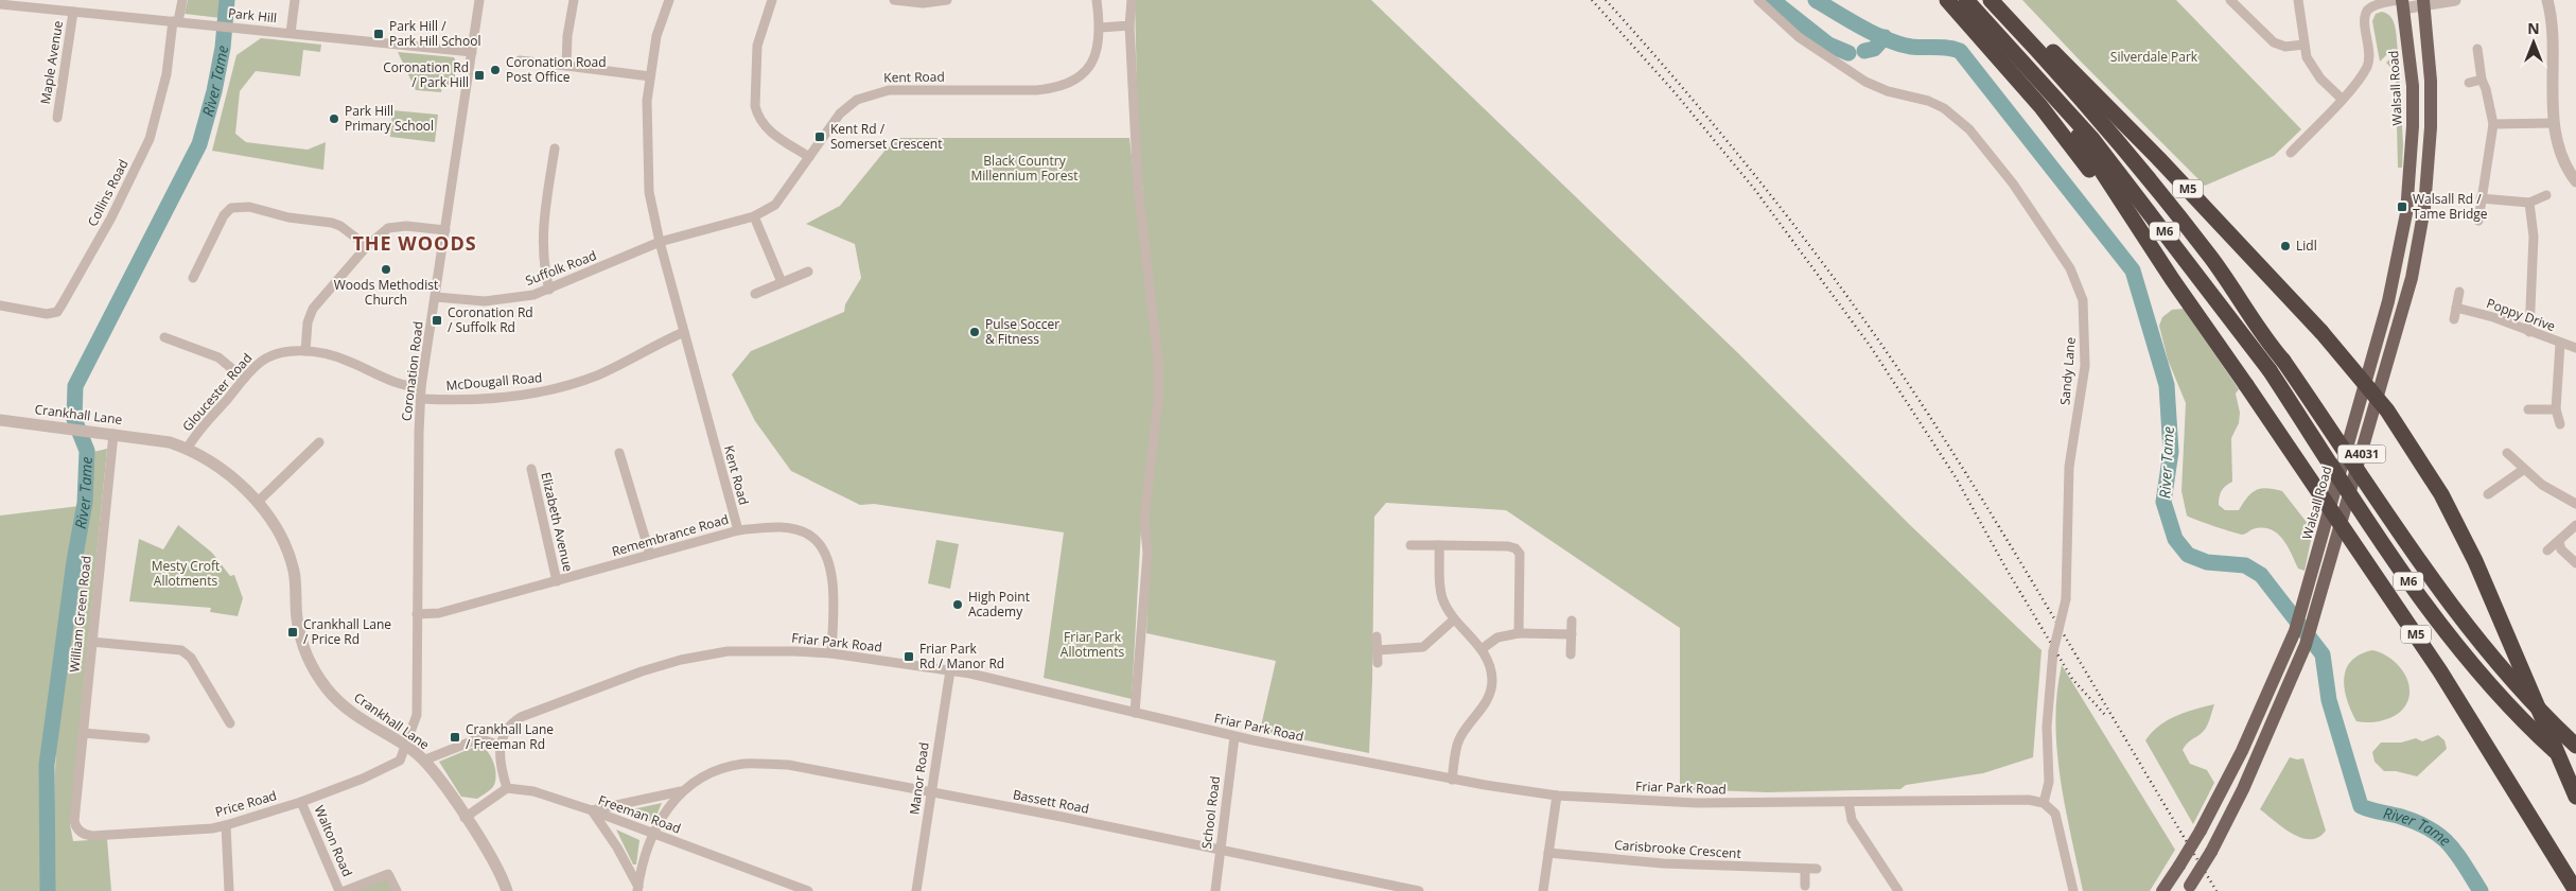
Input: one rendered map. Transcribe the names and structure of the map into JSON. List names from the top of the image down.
{
  "streets": {
    "highway": ["M5", "M6"],
    "main road": ["Walsall Road", "A4031"],
    "street": [
      "Park Hill",
      "Maple Avenue",
      "Kent Road",
      "Collins Road",
      "Suffolk Road",
      "Poppy Drive",
      "Coronation Road",
      "Sandy Lane",
      "McDougall Road",
      "Gloucester Road",
      "Crankhall Lane",
      "Elizabeth Avenue",
      "Remembrance Road",
      "William Green Road",
      "Friar Park Road",
      "Manor Road",
      "Bassett Road",
      "Price Road",
      "School Road",
      "Freeman Road",
      "Walton Road",
      "Carisbrooke Crescent"
    ]
  },
  "crossings": [
    ["Park Hill", "Maple Avenue"],
    ["Park Hill", "Collins Road"],
    ["Park Hill", "Coronation Road"],
    ["Kent Road", "Suffolk Road"],
    ["Kent Road", "McDougall Road"],
    ["Kent Road", "Remembrance Road"],
    ["M5", "M6"],
    ["Suffolk Road", "Coronation Road"],
    ["Coronation Road", "McDougall Road"],
    ["Coronation Road", "Gloucester Road"],
    ["Coronation Road", "Crankhall Lane"],
    ["Coronation Road", "Remembrance Road"],
    ["Coronation Road", "Price Road"],
    ["Sandy Lane", "Friar Park Road"],
    ["Gloucester Road", "Crankhall Lane"],
    ["Crankhall Lane", "William Green Road"],
    ["Crankhall Lane", "Price Road"],
    ["Elizabeth Avenue", "Remembrance Road"],
    ["Remembrance Road", "Friar Park Road"],
    ["William Green Road", "Price Road"],
    ["Friar Park Road", "Manor Road"],
    ["Friar Park Road", "School Road"],
    ["Manor Road", "Bassett Road"],
    ["Bassett Road", "School Road"],
    ["Bassett Road", "Freeman Road"],
    ["Price Road", "Walton Road"]
  ],
  "districts": ["THE WOODS"],
  "water": ["River Tame"],
  "parks": [
    "Silverdale Park",
    "Black Country Millennium Forest",
    "Mesty Croft Allotments",
    "Friar Park Allotments"
  ],
  "places": {
    "transit": [
      "Park Hill / Park Hill School",
      "Coronation Rd / Park Hill",
      "Kent Rd / Somerset Crescent",
      "Walsall Rd / Tame Bridge",
      "Coronation Rd / Suffolk Rd",
      "Crankhall Lane / Price Rd",
      "Friar Park Rd / Manor Rd",
      "Crankhall Lane / Freeman Rd"
    ],
    "other": [
      "Coronation Road Post Office",
      "Park Hill Primary School",
      "Lidl",
      "Woods Methodist Church",
      "Pulse Soccer & Fitness",
      "High Point Academy"
    ]
  },
  "north": "top"
}
